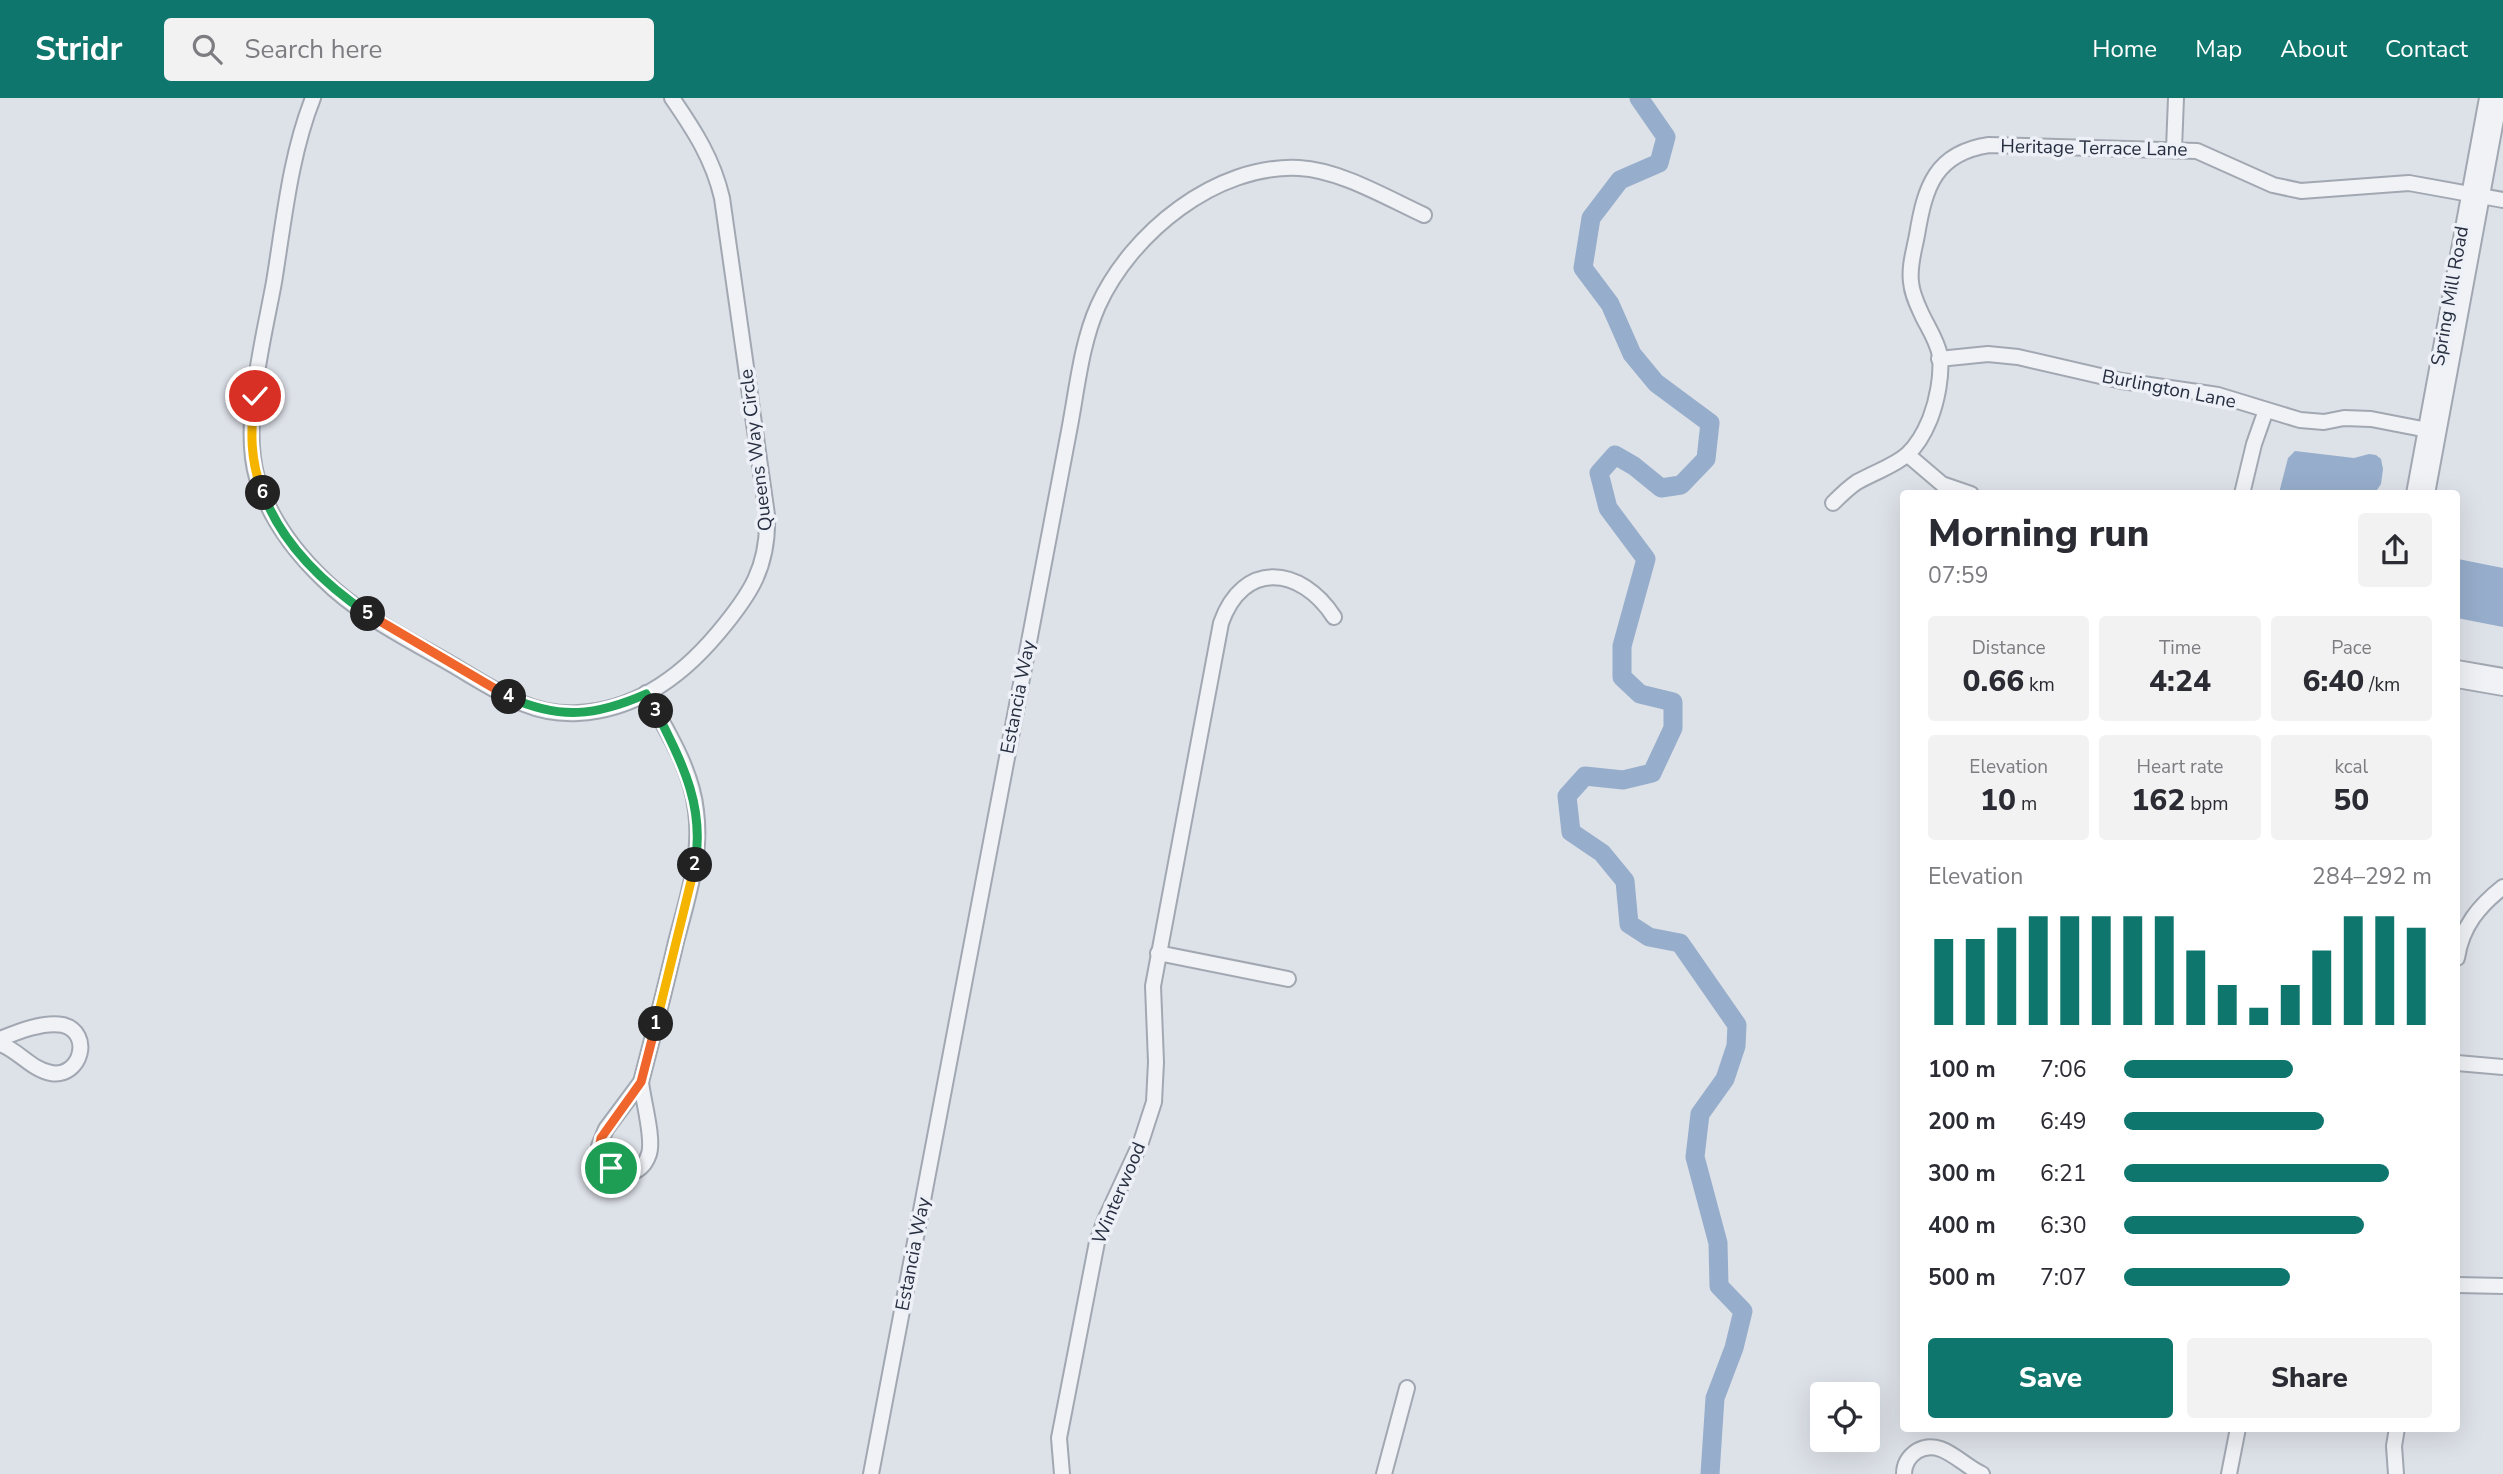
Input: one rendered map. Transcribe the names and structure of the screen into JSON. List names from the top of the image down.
{
  "streets": {
    "street": [
      "Heritage Terrace Lane",
      "Spring Mill Road",
      "Burlington Lane",
      "Queens Way Circle",
      "Estancia Way",
      "Winterwood"
    ]
  },
  "crossings": [
    ["Heritage Terrace Lane", "Spring Mill Road"],
    ["Heritage Terrace Lane", "Burlington Lane"],
    ["Spring Mill Road", "Burlington Lane"]
  ],
  "page": {
    "header": "Stridr",
    "search": "Search here",
    "nav": [
      "Home",
      "Map",
      "About",
      "Contact"
    ],
    "pins": [
      "6",
      "5",
      "4",
      "3",
      "2",
      "1"
    ],
    "heading": ["Morning run", "07:59"],
    "stats": [
      ["Distance", "0.66 km"],
      ["Time", "4:24"],
      ["Pace", "6:40 /km"],
      ["Elevation", "10 m"],
      ["Heart rate", "162 bpm"],
      ["kcal", "50"]
    ],
    "chart": ["Elevation", "284–292 m"],
    "list": [
      {
        "name": "100 m",
        "note": "7:06"
      },
      {
        "name": "200 m",
        "note": "6:49"
      },
      {
        "name": "300 m",
        "note": "6:21"
      },
      {
        "name": "400 m",
        "note": "6:30"
      },
      {
        "name": "500 m",
        "note": "7:07"
      }
    ],
    "buttons": ["Save", "Share"]
  }
}
